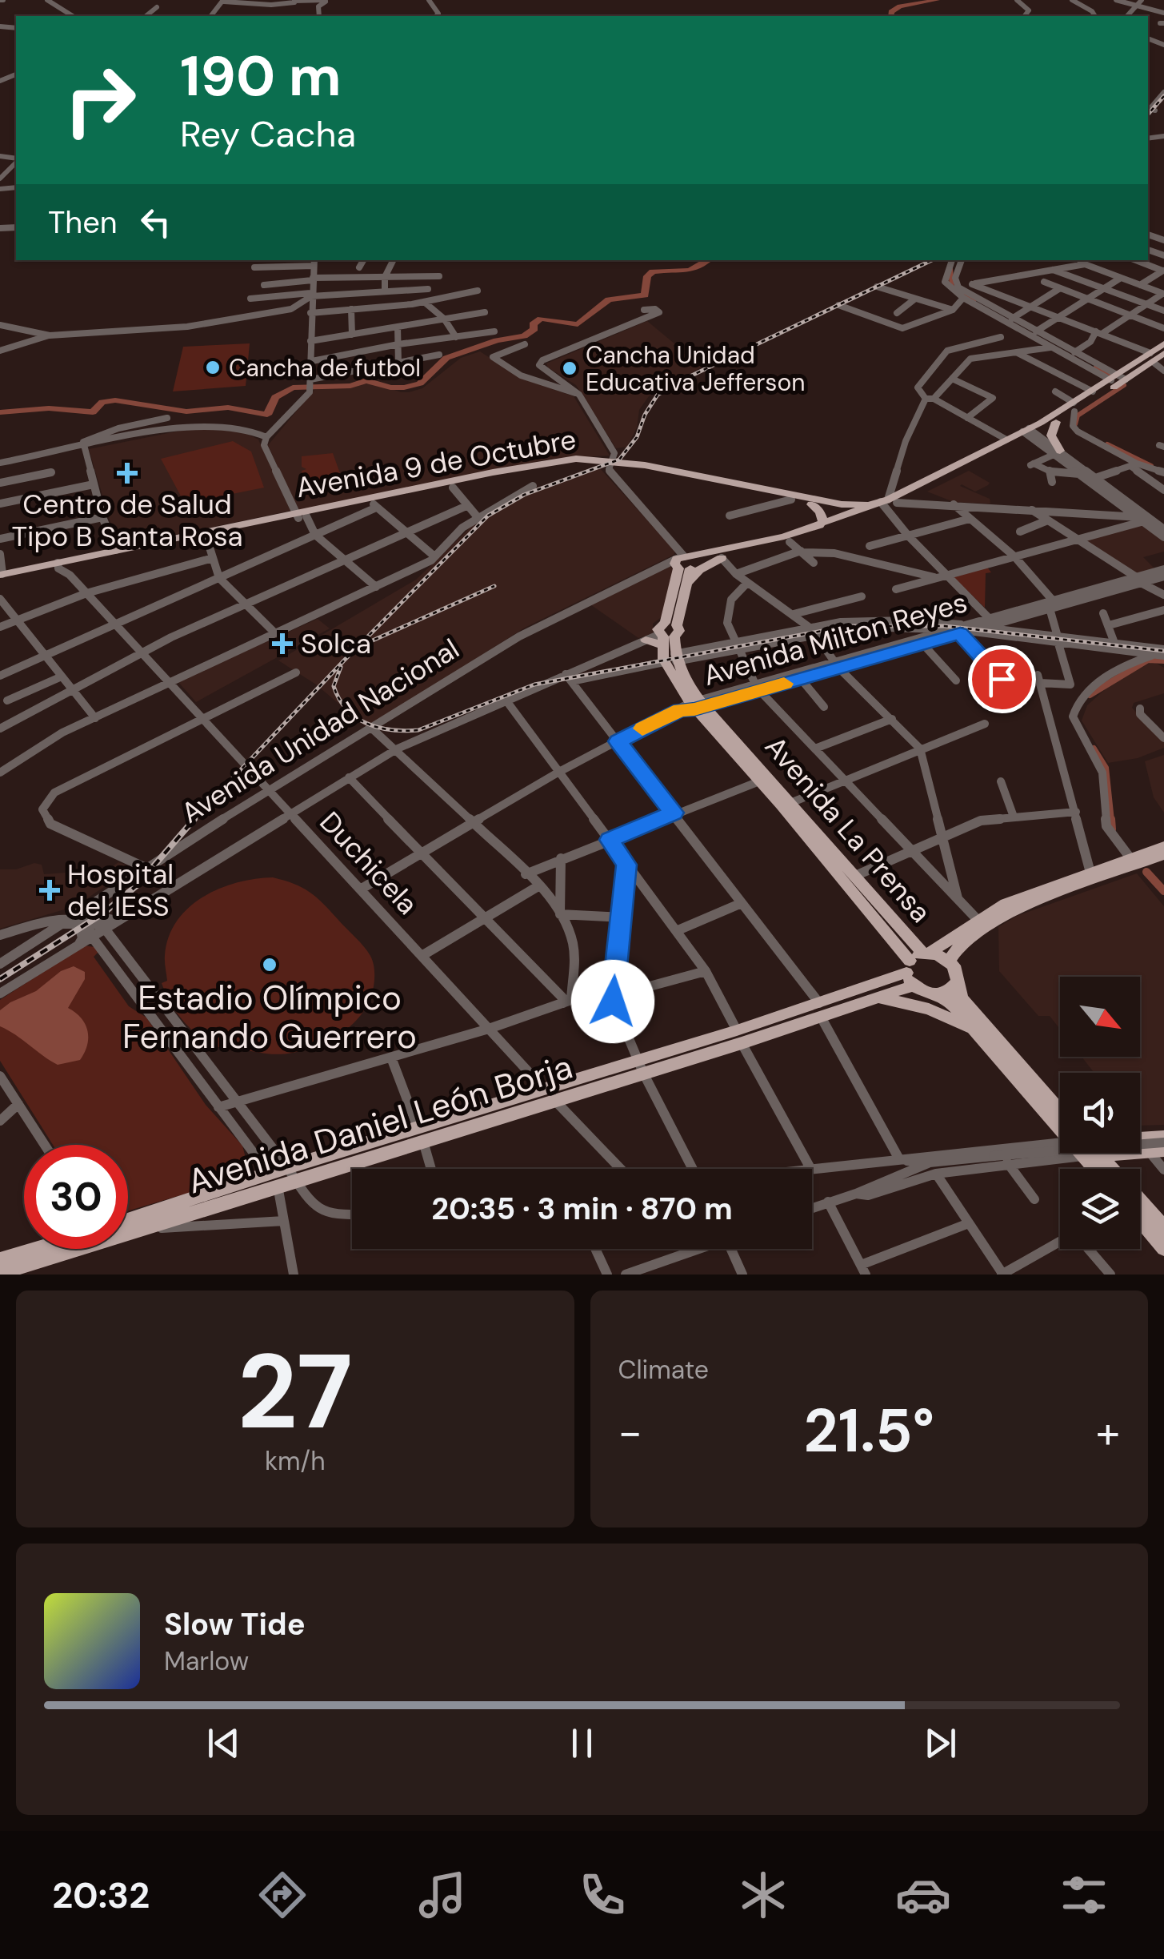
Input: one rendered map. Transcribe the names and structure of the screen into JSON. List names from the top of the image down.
{
  "streets": {
    "main road": ["Avenida 9 de Octubre", "Avenida La Prensa", "Avenida Daniel León Borja"],
    "street": ["Avenida Milton Reyes", "Avenida Unidad Nacional", "Duchicela"]
  },
  "crossings": [
    ["Avenida 9 de Octubre", "Duchicela"],
    ["Avenida Milton Reyes", "Avenida La Prensa"],
    ["Avenida Milton Reyes", "Duchicela"],
    ["Avenida Unidad Nacional", "Duchicela"],
    ["Avenida La Prensa", "Avenida Daniel León Borja"],
    ["Duchicela", "Avenida Daniel León Borja"]
  ],
  "places": {
    "other": ["Cancha de futbol", "Cancha Unidad Educativa Jefferson", "Estadio Olímpico Fernando Guerrero"],
    "health": ["Centro de Salud Tipo B Santa Rosa", "Solca", "Hospital del IESS"]
  },
  "north": "bottom right",
  "page": {
    "turn": ["190 m", "Rey Cacha"],
    "then": "Then",
    "limit": "30",
    "trip": "20:35 · 3 min · 870 m",
    "tile": [
      ["27", "km/h"],
      "Climate"
    ],
    "heat": ["−", "21.5°", "+"],
    "song": ["Slow Tide", "Marlow"],
    "tabs": "20:32"
  }
}
